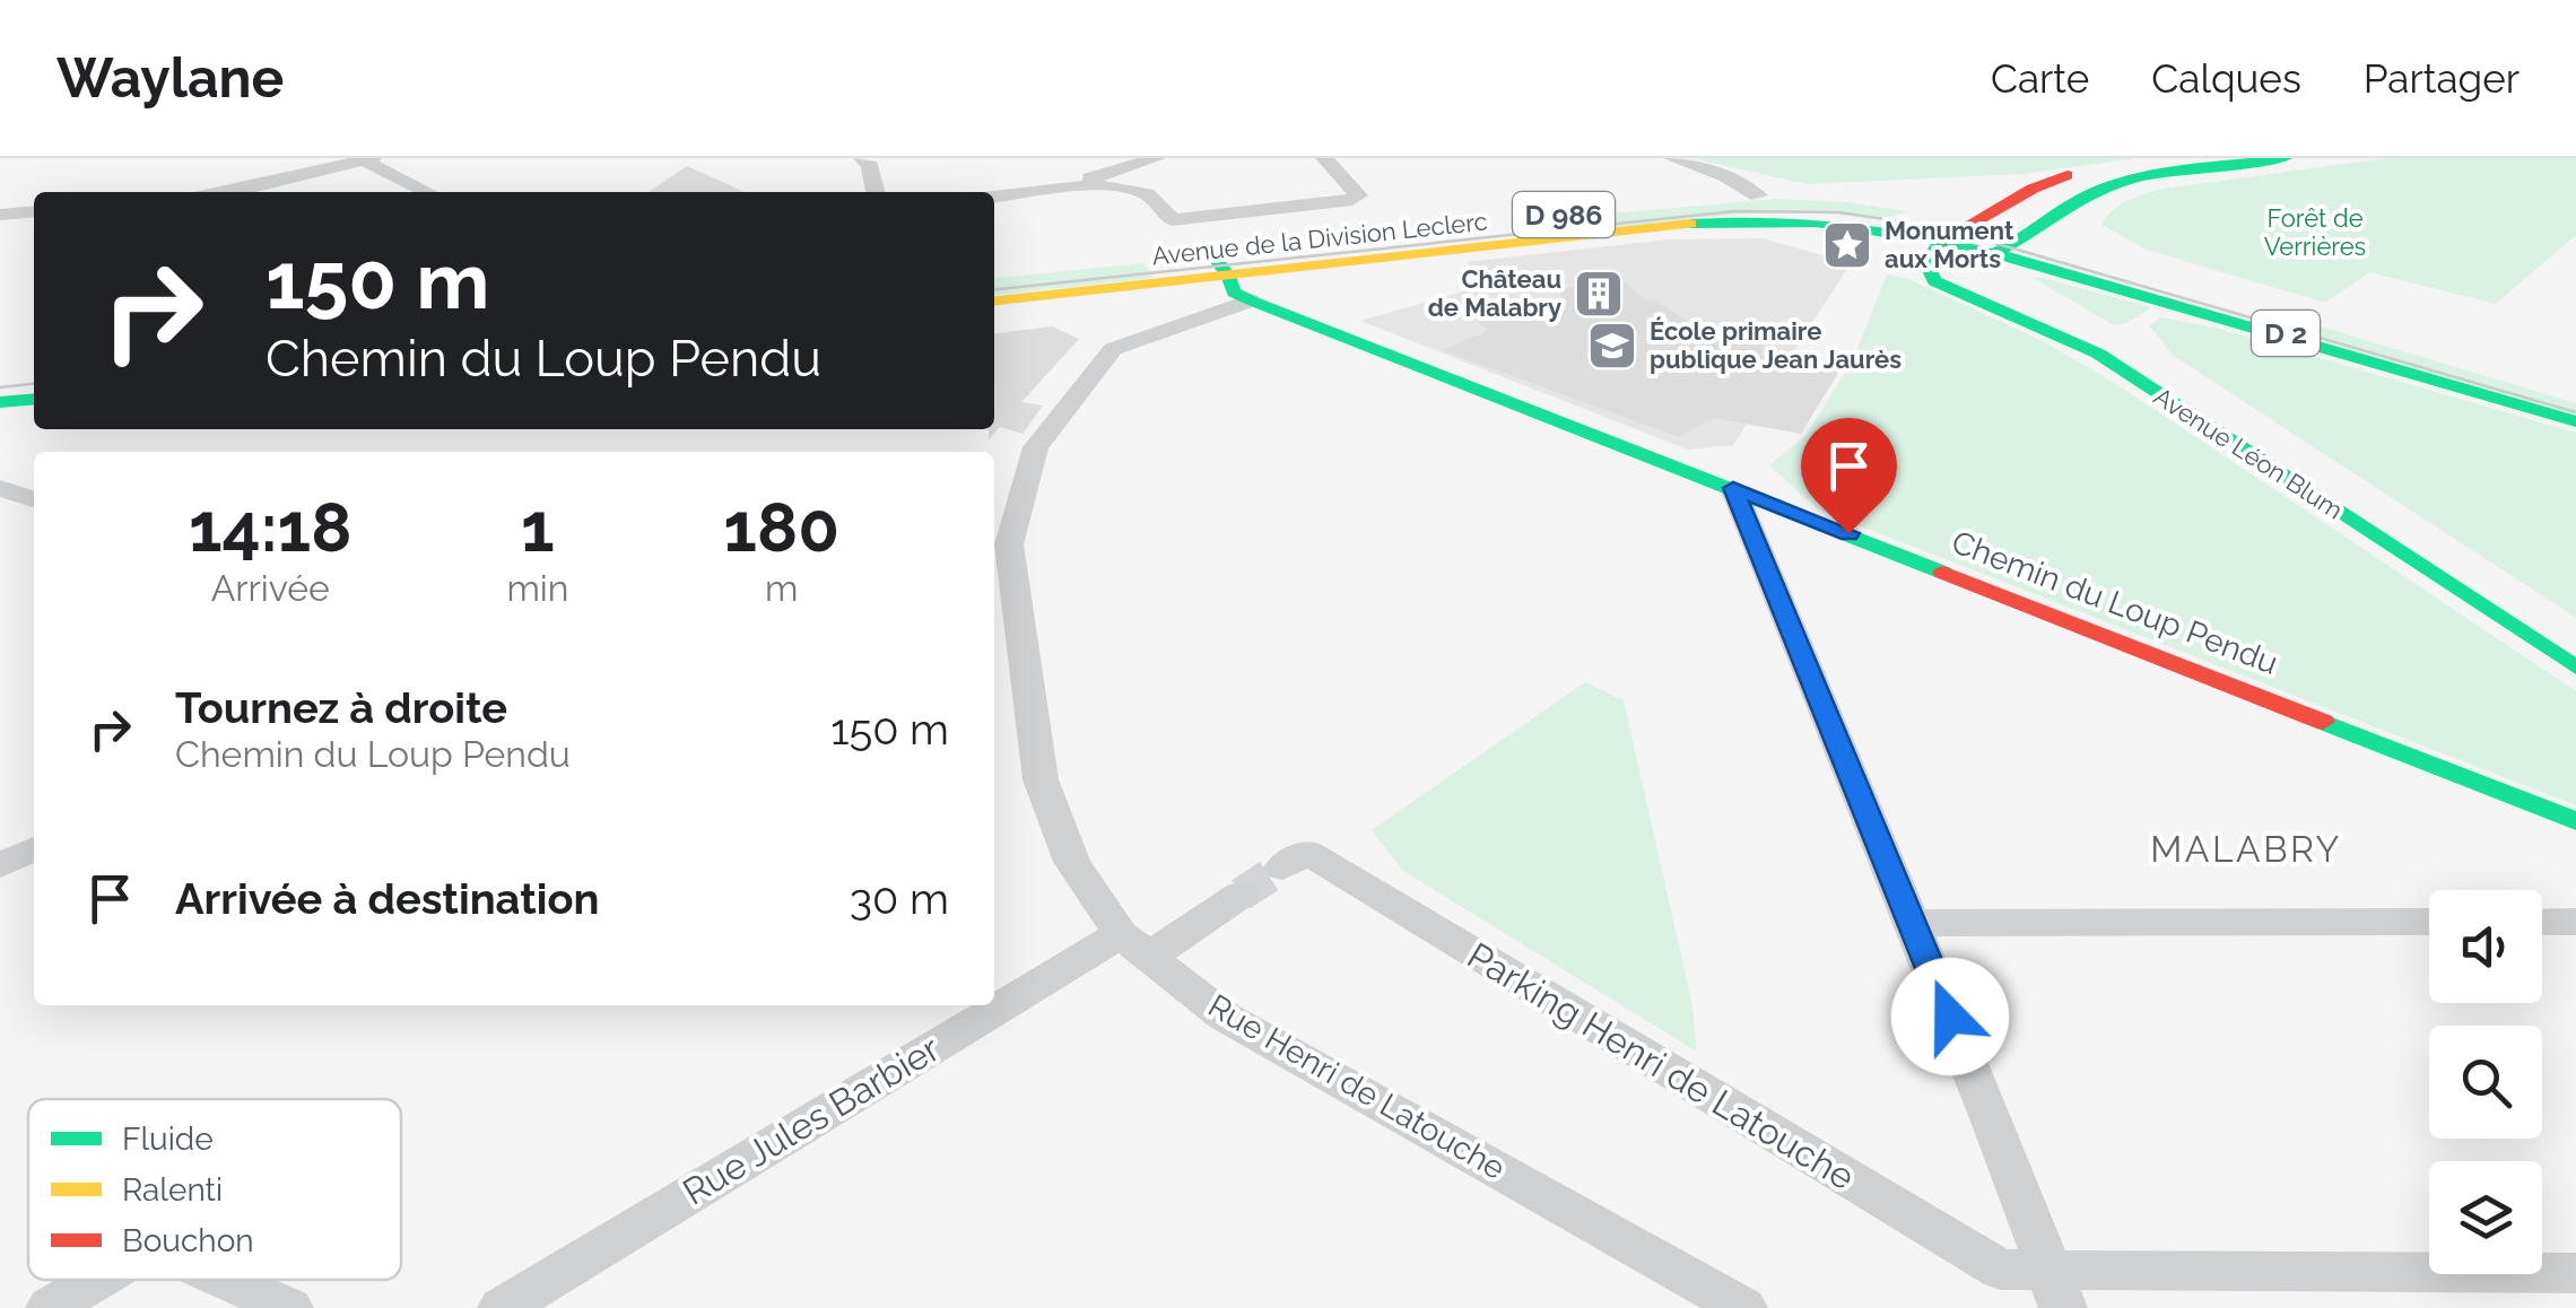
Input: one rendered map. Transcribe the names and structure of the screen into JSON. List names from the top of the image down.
{
  "streets": {
    "main road": [
      "D 986",
      "Avenue de la Division Leclerc",
      "D 2",
      "Avenue Léon Blum",
      "Chemin du Loup Pendu"
    ],
    "street": ["Parking Henri de Latouche", "Rue Henri de Latouche", "Rue Jules Barbier"]
  },
  "crossings": [
    ["Avenue de la Division Leclerc", "D 2"],
    ["Avenue de la Division Leclerc", "Avenue Léon Blum"],
    ["Avenue de la Division Leclerc", "Chemin du Loup Pendu"],
    ["D 2", "Avenue Léon Blum"],
    ["Chemin du Loup Pendu", "Rue Henri de Latouche"],
    ["Rue Henri de Latouche", "Rue Jules Barbier"]
  ],
  "districts": ["MALABRY"],
  "parks": ["Forêt de Verrières"],
  "places": {
    "place": ["Monument aux Morts"],
    "building": ["Château de Malabry"],
    "school or university": ["École primaire publique Jean Jaurès"]
  },
  "legend": ["Fluide", "Ralenti", "Bouchon"],
  "page": {
    "header": "Waylane",
    "nav": ["Carte", "Calques", "Partager"],
    "turn": ["150 m", "Chemin du Loup Pendu"],
    "eta": [
      "14:18",
      "Arrivée",
      "1",
      "min",
      "180",
      "m"
    ],
    "list": [
      {
        "name": "Tournez à droite",
        "note": "Chemin du Loup Pendu",
        "value": "150 m"
      },
      {
        "name": "Arrivée à destination",
        "value": "30 m"
      }
    ]
  }
}
